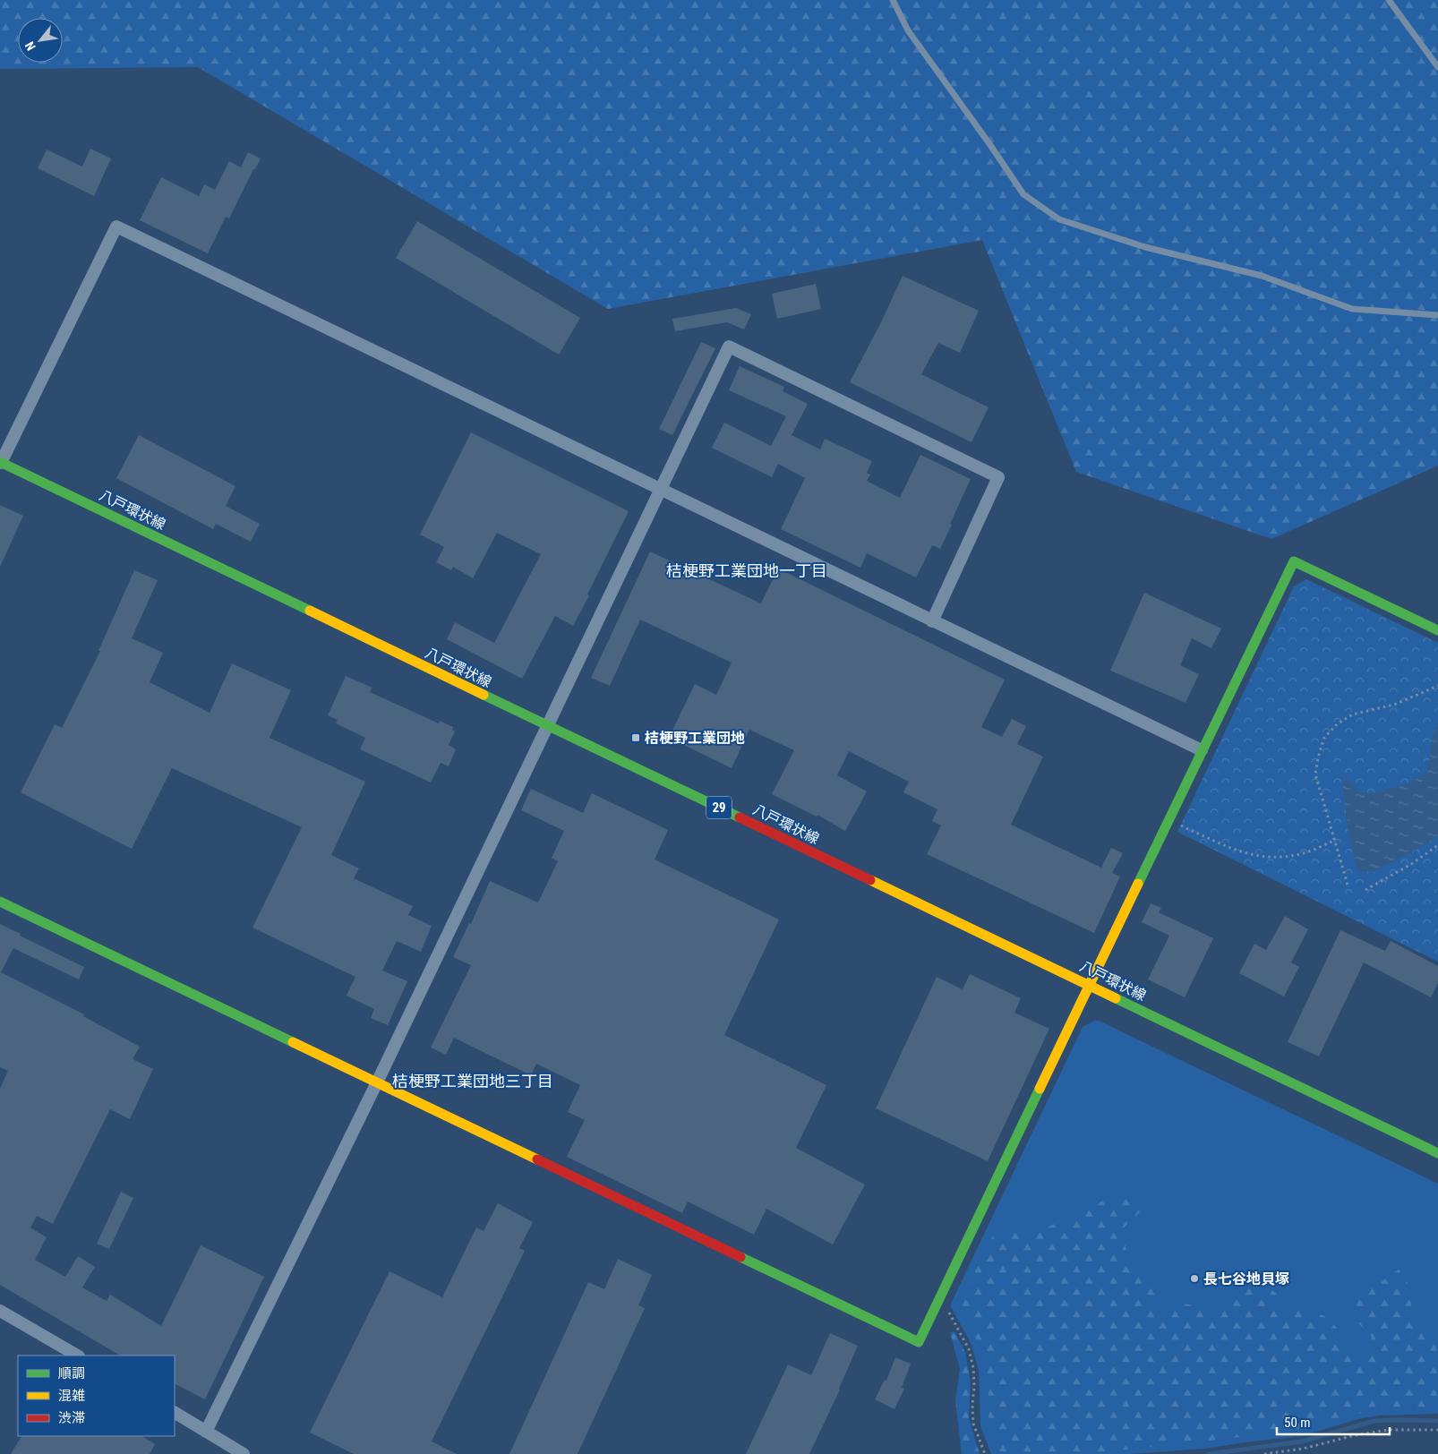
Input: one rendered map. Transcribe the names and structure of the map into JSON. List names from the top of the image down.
{
  "streets": {
    "street": ["八戸環状線", "29"]
  },
  "districts": ["桔梗野工業団地一丁目", "桔梗野工業団地三丁目"],
  "places": {
    "transit": ["桔梗野工業団地"],
    "other": ["長七谷地貝塚"]
  },
  "legend": ["順調", "混雑", "渋滞"],
  "scale_bar": "50 m",
  "north": "bottom left"
}
